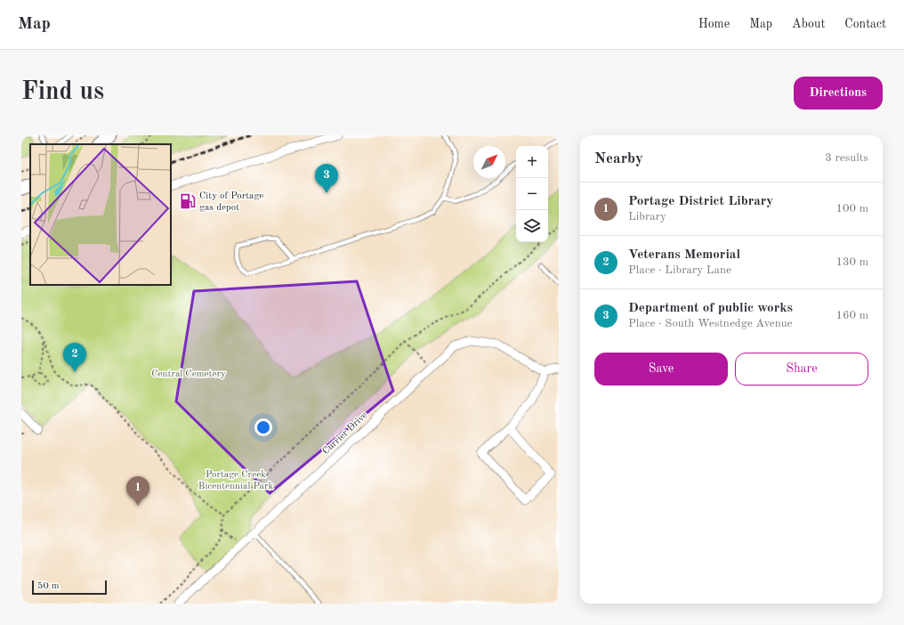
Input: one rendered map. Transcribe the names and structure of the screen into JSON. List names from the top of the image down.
{
  "streets": {
    "street": ["Currier Drive"]
  },
  "parks": ["Central Cemetery", "Portage Creek Bicentennial Park"],
  "places": {
    "fuel station": ["City of Portage gas depot"]
  },
  "scale_bar": "50 m",
  "north": "top right",
  "page": {
    "header": "Map",
    "nav": [
      "Home",
      "Map",
      "About",
      "Contact"
    ],
    "buttons": [
      "Directions",
      ["Save", "Share"]
    ],
    "title": "Find us",
    "heading": ["Nearby", "3 results"],
    "map_buttons": ["+", "−"],
    "pins": ["3", "2", "1"],
    "list": [
      {
        "mark": "1",
        "name": "Portage District Library",
        "note": "Library",
        "value": "100 m"
      },
      {
        "mark": "2",
        "name": "Veterans Memorial",
        "note": "Place · Library Lane",
        "value": "130 m"
      },
      {
        "mark": "3",
        "name": "Department of public works",
        "note": "Place · South Westnedge Avenue",
        "value": "160 m"
      }
    ],
    "scale": "50 m"
  }
}
